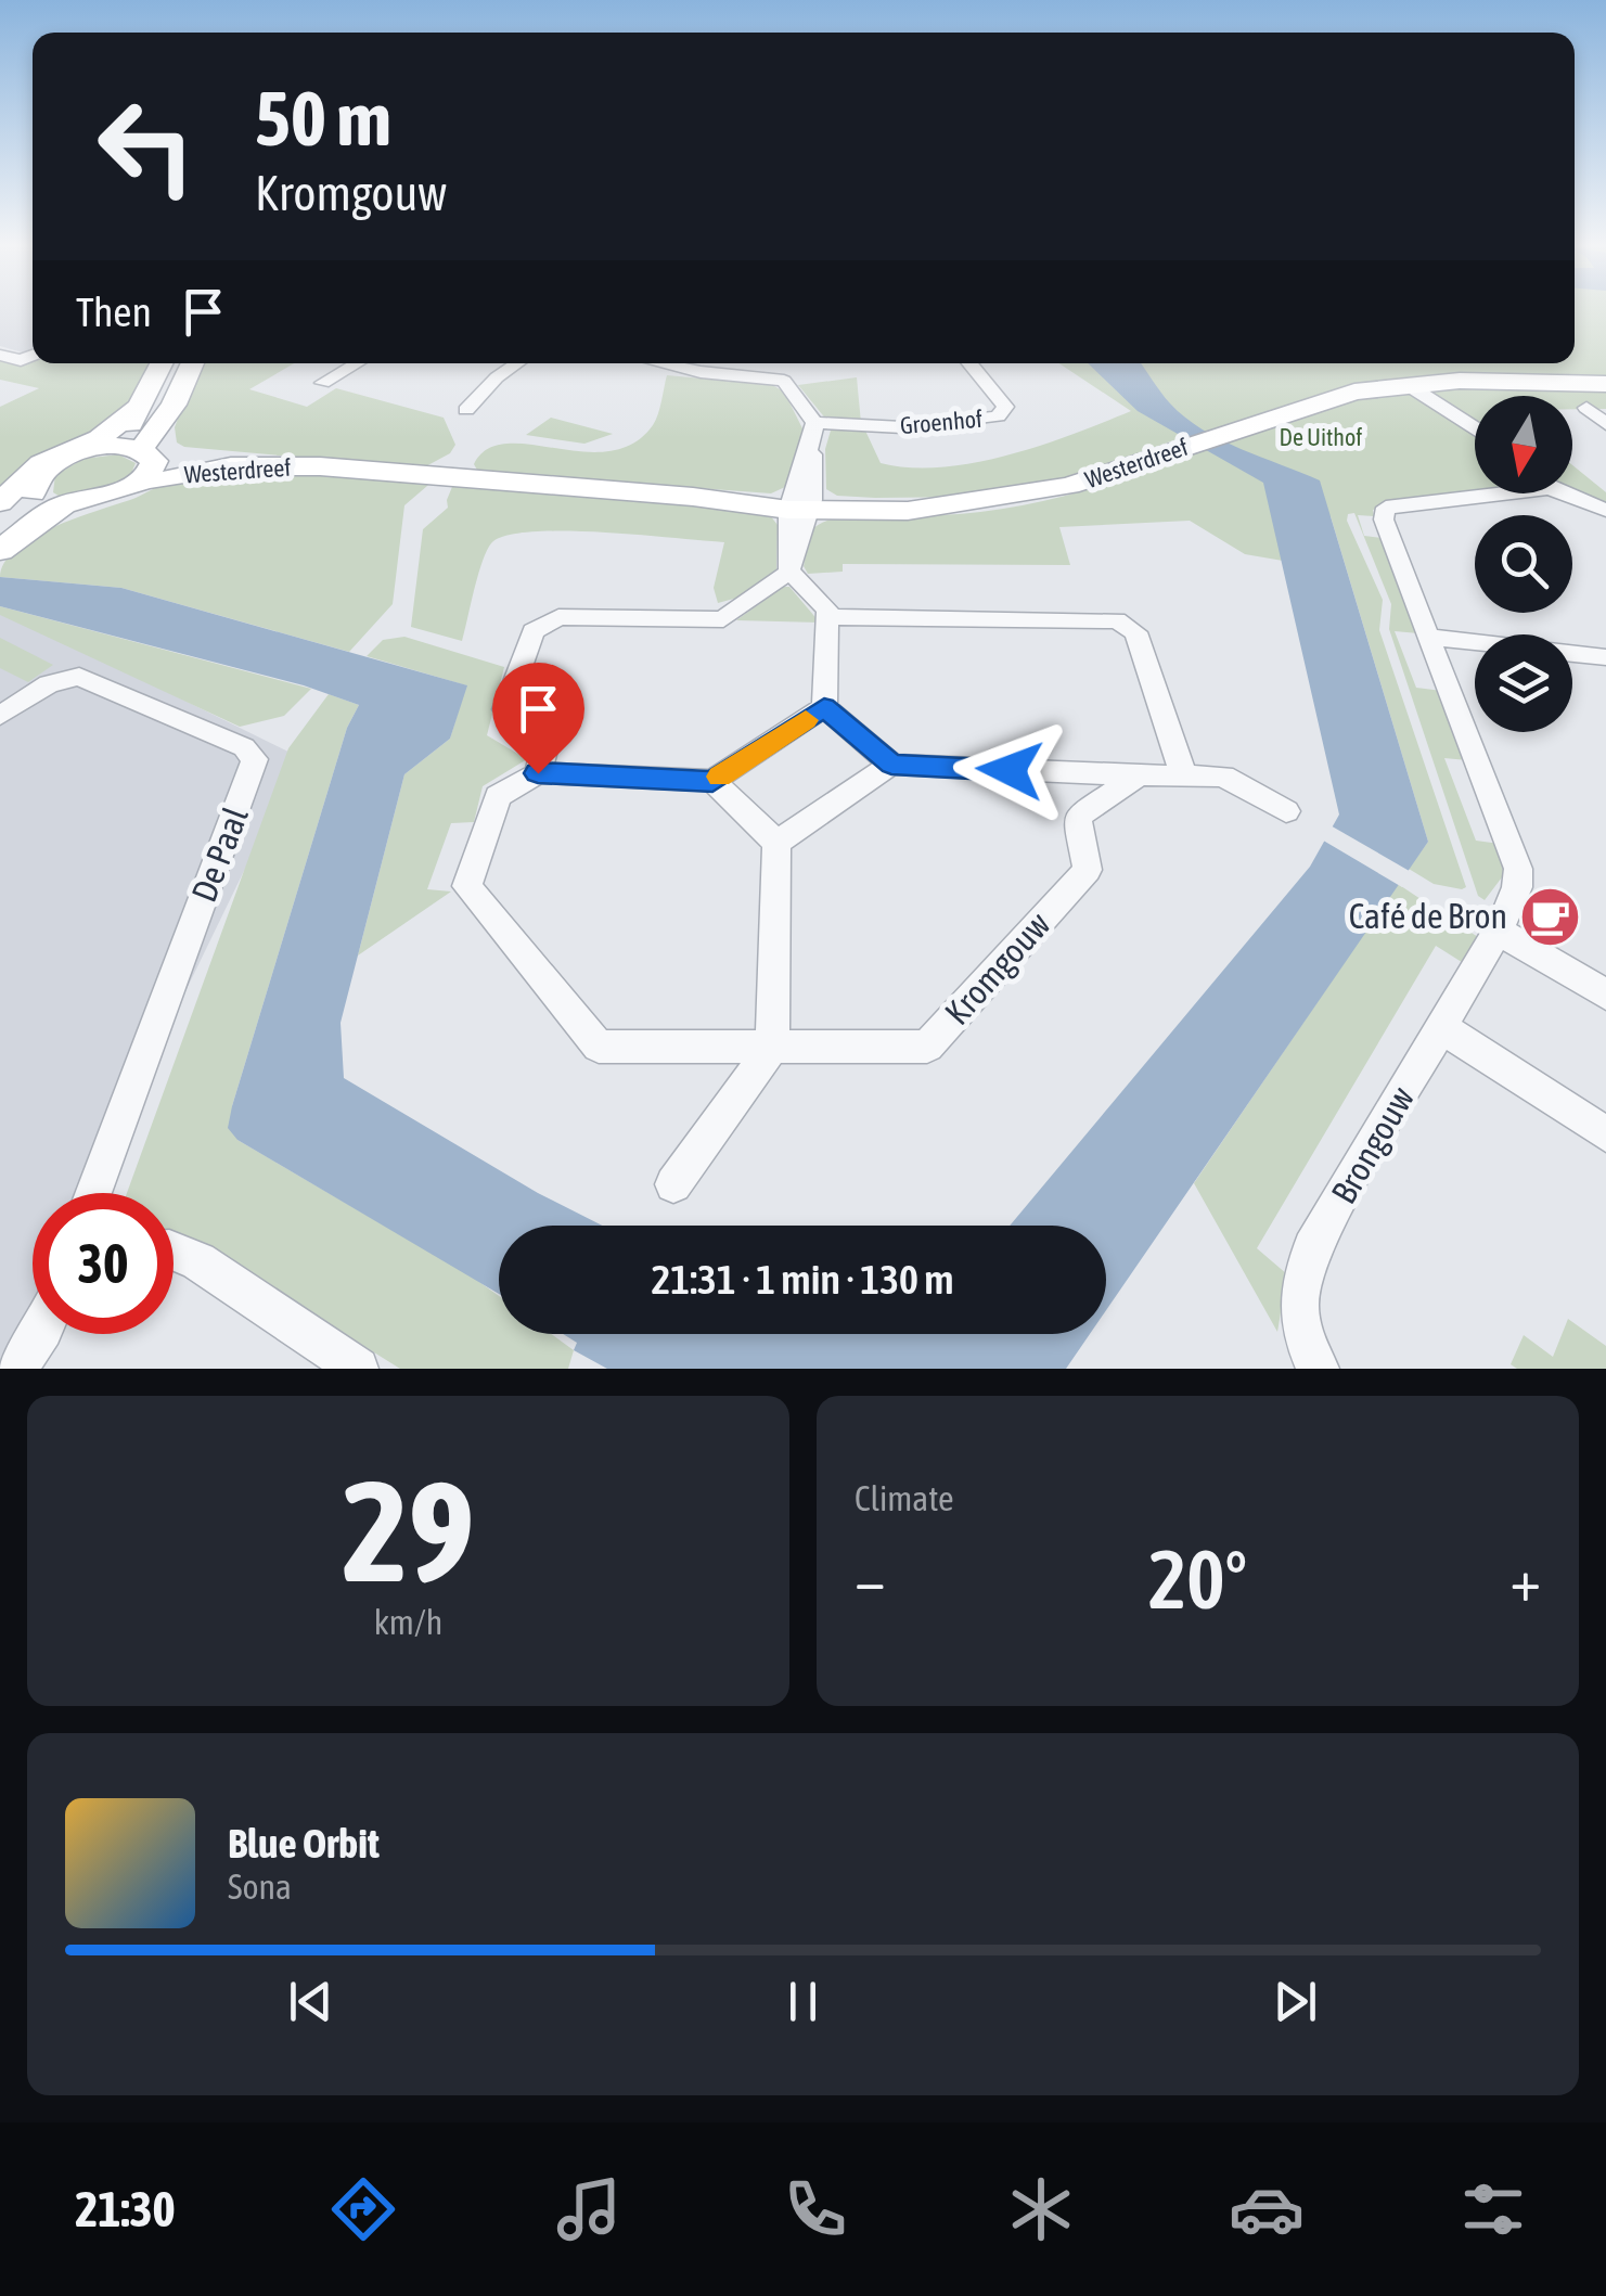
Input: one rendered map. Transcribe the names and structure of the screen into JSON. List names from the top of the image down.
{
  "streets": {
    "main road": ["Westerdreef"],
    "street": [
      "Groenhof",
      "De Paal",
      "Kromgouw",
      "Brongouw"
    ]
  },
  "parks": ["De Uithof"],
  "places": {
    "cafe": ["Café de Bron"]
  },
  "north": "bottom",
  "page": {
    "turn": ["50 m", "Kromgouw"],
    "then": "Then",
    "limit": "30",
    "trip": "21:31 · 1 min · 130 m",
    "tile": [
      ["29", "km/h"],
      "Climate"
    ],
    "heat": ["−", "20°", "+"],
    "song": ["Blue Orbit", "Sona"],
    "tabs": "21:30"
  }
}
